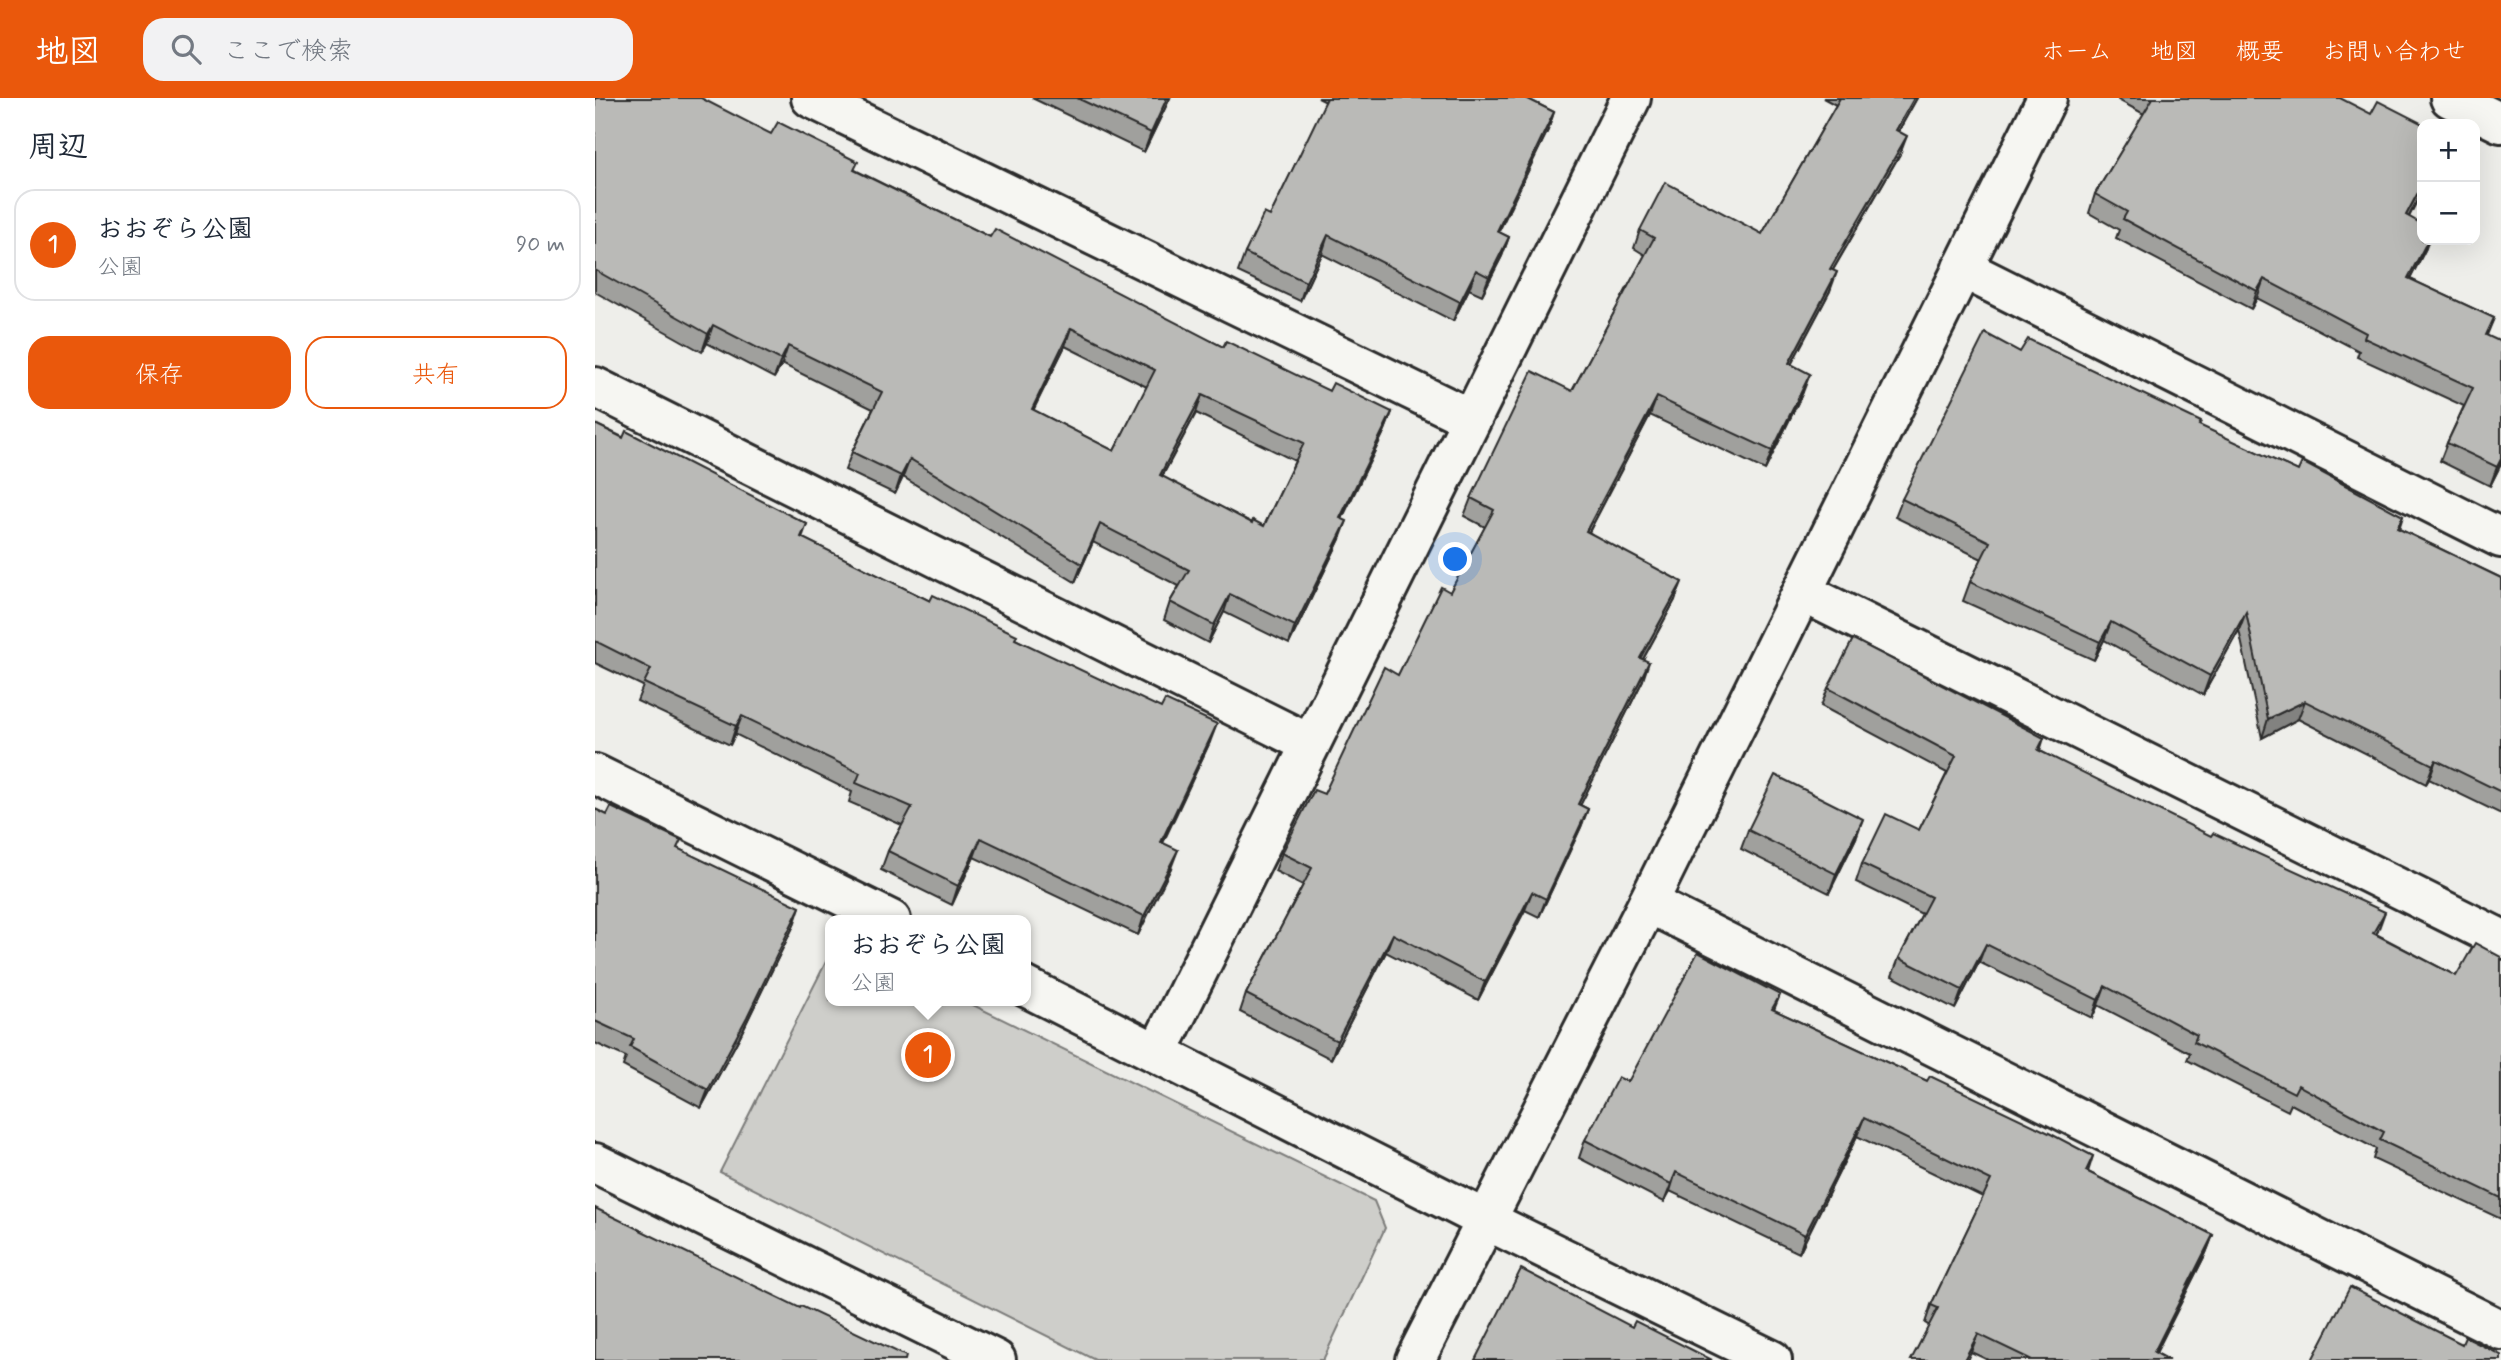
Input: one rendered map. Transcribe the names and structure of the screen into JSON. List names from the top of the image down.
{
  "page": {
    "header": "地図",
    "search": "ここで検索",
    "nav": [
      "ホーム",
      "地図",
      "概要",
      "お問い合わせ"
    ],
    "heading": "周辺",
    "map_buttons": ["+", "−"],
    "list": [
      {
        "mark": "1",
        "name": "おおぞら公園",
        "note": "公園",
        "value": "90 m"
      }
    ],
    "buttons": ["保存", "共有"],
    "popup": ["おおぞら公園", "公園"],
    "pins": "1"
  }
}
